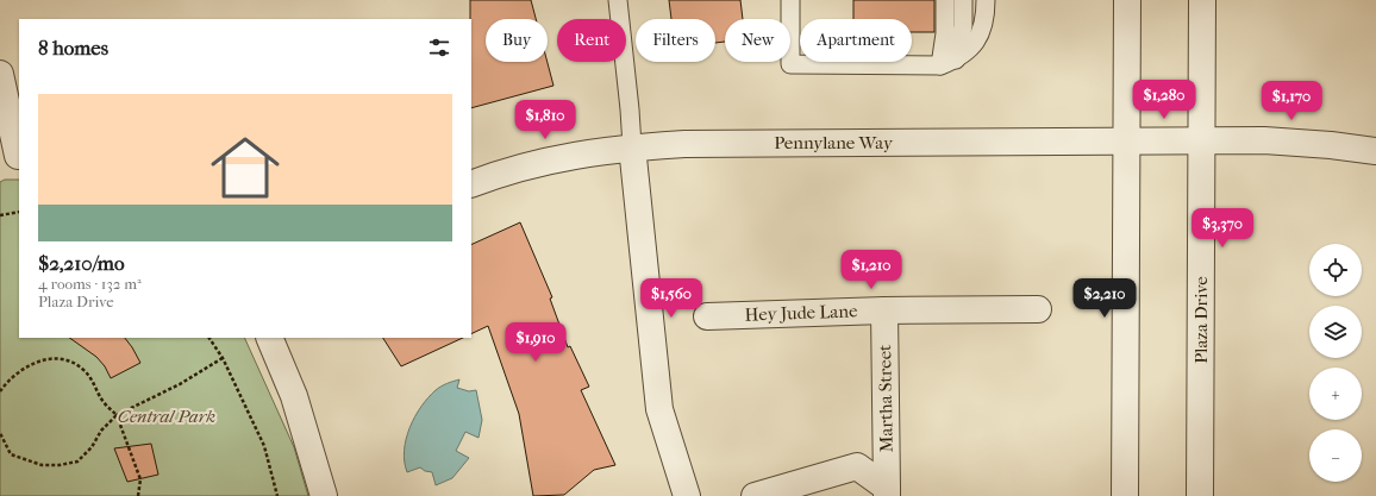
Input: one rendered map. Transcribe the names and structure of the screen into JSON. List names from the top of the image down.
{
  "streets": {
    "street": [
      "Pennylane Way",
      "Hey Jude Lane",
      "Plaza Drive",
      "Martha Street"
    ]
  },
  "crossings": [
    ["Pennylane Way", "Plaza Drive"],
    ["Hey Jude Lane", "Martha Street"]
  ],
  "parks": ["Central Park"],
  "page": {
    "chip": [
      "Buy",
      "Rent",
      "Filters",
      "New",
      "Apartment"
    ],
    "heading": "8 homes",
    "list": [
      {
        "name": "$2,210/mo",
        "note": "4 rooms · 132 m² · Plaza Drive"
      }
    ],
    "price": [
      "$1,280",
      "$1,170",
      "$1,810",
      "$3,370",
      "$1,210",
      "$1,560",
      "$2,210",
      "$1,910"
    ],
    "map_buttons": ["+", "−"]
  }
}
